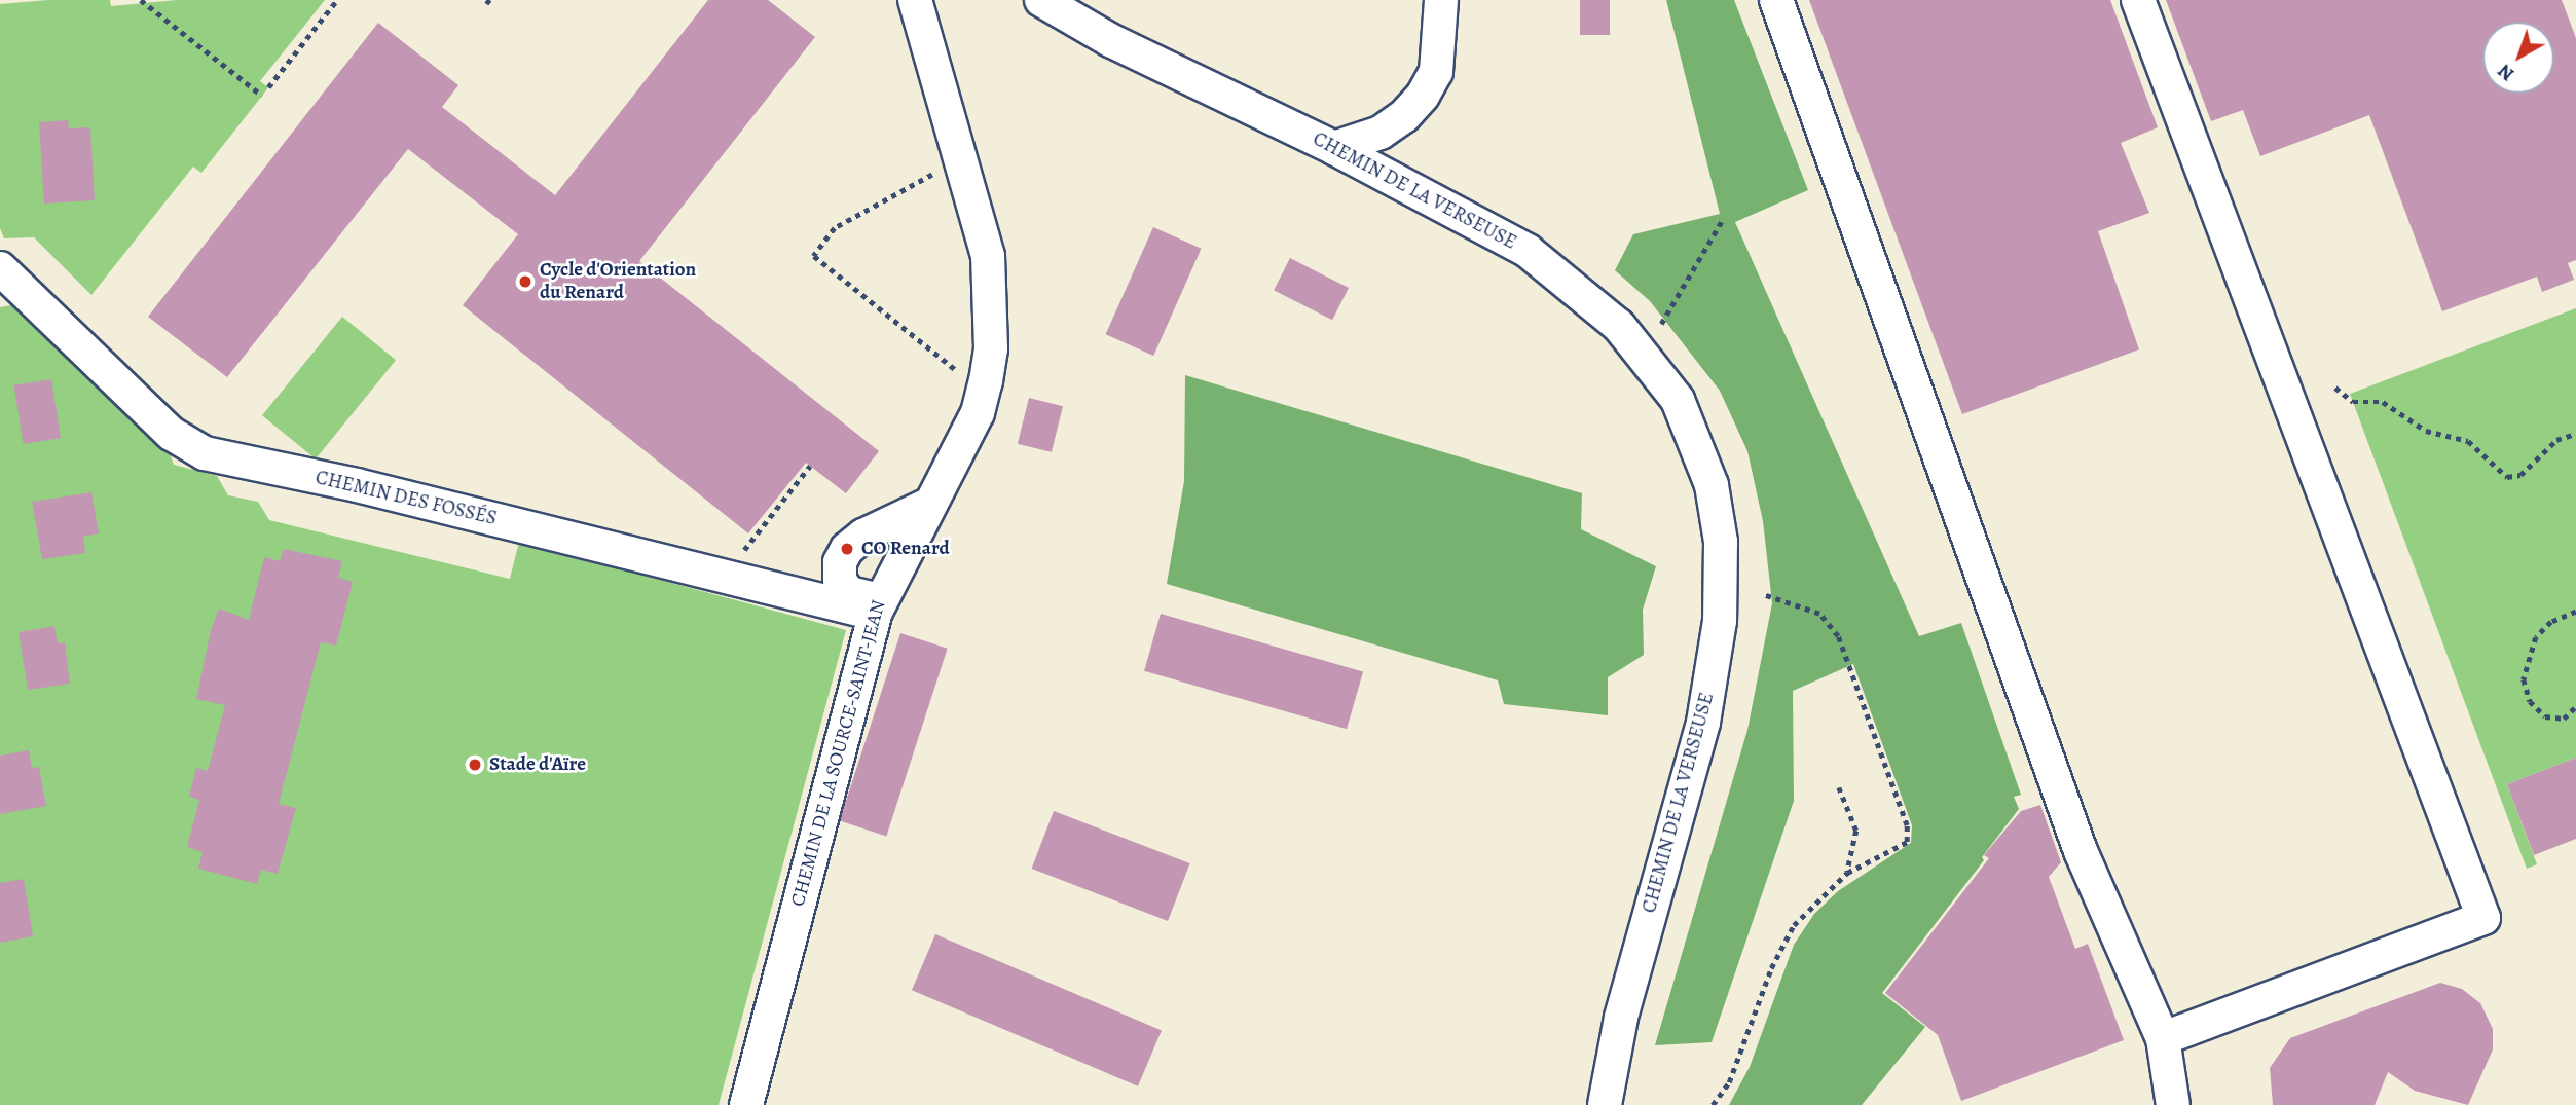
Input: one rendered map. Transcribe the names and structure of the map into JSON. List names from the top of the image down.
{
  "streets": {
    "street": ["CHEMIN DE LA VERSEUSE", "CHEMIN DES FOSSÉS", "CHEMIN DE LA SOURCE-SAINT-JEAN"]
  },
  "crossings": [
    ["CHEMIN DES FOSSÉS", "CHEMIN DE LA SOURCE-SAINT-JEAN"]
  ],
  "places": ["Cycle d'Orientation du Renard", "CO Renard", "Stade d'Aïre"],
  "north": "bottom left"
}
